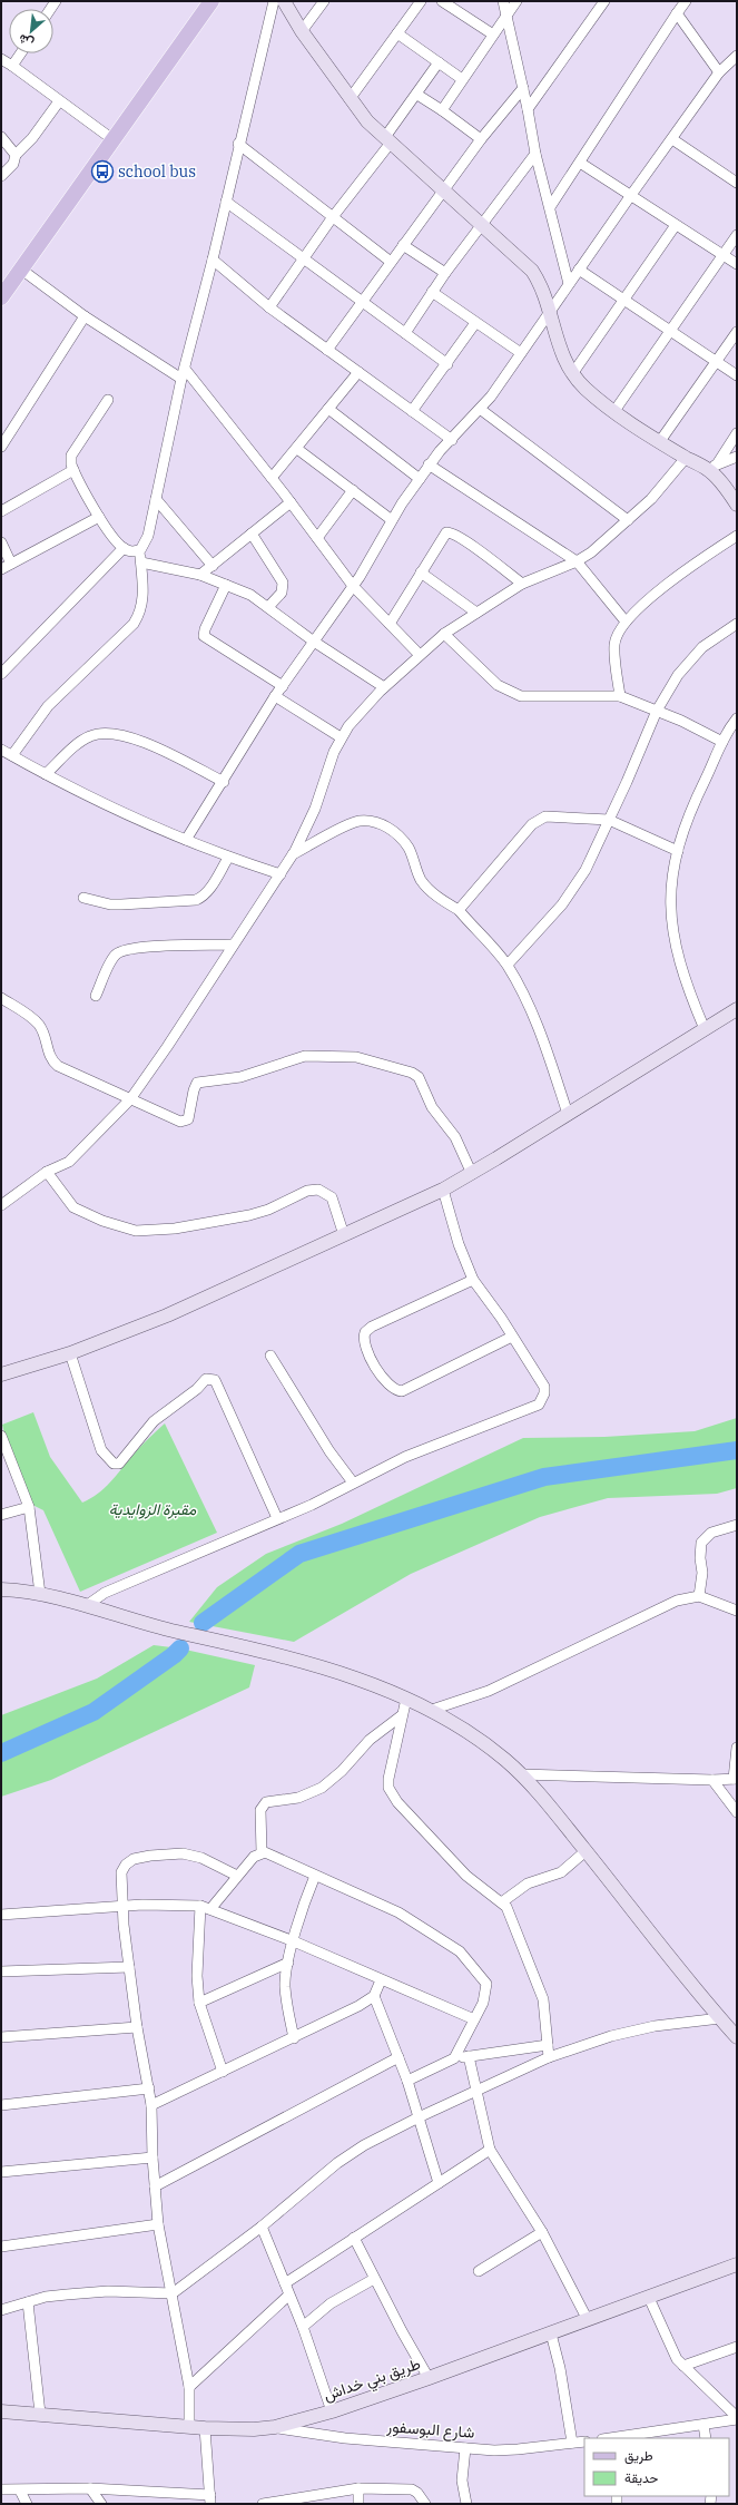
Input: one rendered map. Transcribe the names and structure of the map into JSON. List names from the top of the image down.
{
  "streets": {
    "street": ["طريق بني خداش", "شارع البوسفور"]
  },
  "crossings": [
    ["طريق بني خداش", "شارع البوسفور"]
  ],
  "parks": ["مقبرة الزوايدية"],
  "places": {
    "bus stop": ["school bus"]
  },
  "legend": ["طريق", "حديقة"],
  "north": "bottom left"
}
